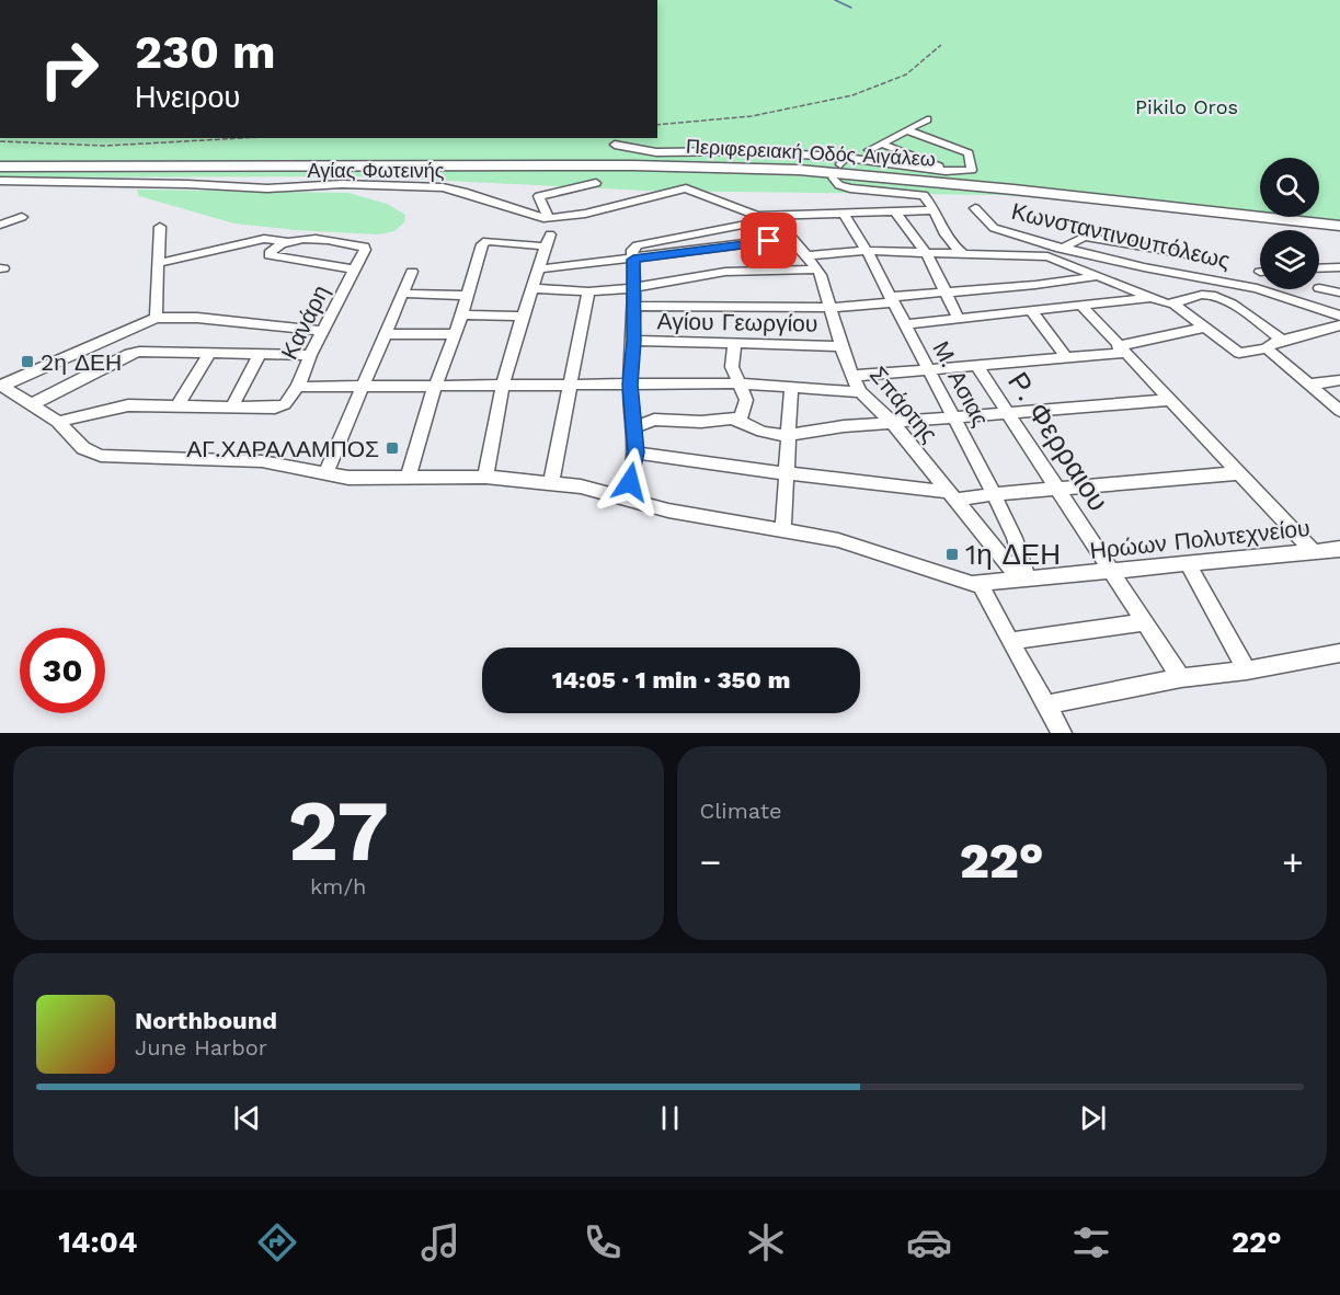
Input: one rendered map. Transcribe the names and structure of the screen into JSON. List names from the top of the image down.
{
  "streets": {
    "highway": ["Περιφερειακή Οδός Αιγάλεω"],
    "street": [
      "Αγίας Φωτεινής",
      "Κωνσταντινουπόλεως",
      "Κανάρη",
      "Αγίου Γεωργίου",
      "Μ. Ασιας",
      "Σπάρτης",
      "Ρ. Φερραιου",
      "Ηρώων Πολυτεχνείου"
    ]
  },
  "crossings": [
    ["Αγίας Φωτεινής", "Μ. Ασιας"],
    ["Κωνσταντινουπόλεως", "Μ. Ασιας"],
    ["Κωνσταντινουπόλεως", "Σπάρτης"],
    ["Αγίου Γεωργίου", "Σπάρτης"],
    ["Μ. Ασιας", "Σπάρτης"],
    ["Μ. Ασιας", "Ηρώων Πολυτεχνείου"],
    ["Σπάρτης", "Ηρώων Πολυτεχνείου"],
    ["Ρ. Φερραιου", "Ηρώων Πολυτεχνείου"]
  ],
  "parks": ["Pikilo Oros"],
  "places": {
    "transit": ["2η ΔΕΗ", "ΑΓ.ΧΑΡΑΛΑΜΠΟΣ", "1η ΔΕΗ"]
  },
  "page": {
    "turn": ["230 m", "Ηνειρου"],
    "limit": "30",
    "trip": "14:05 · 1 min · 350 m",
    "tile": [
      ["27", "km/h"],
      "Climate"
    ],
    "heat": ["−", "22°", "+"],
    "song": ["Northbound", "June Harbor"],
    "tabs": ["14:04", "22°"]
  }
}
